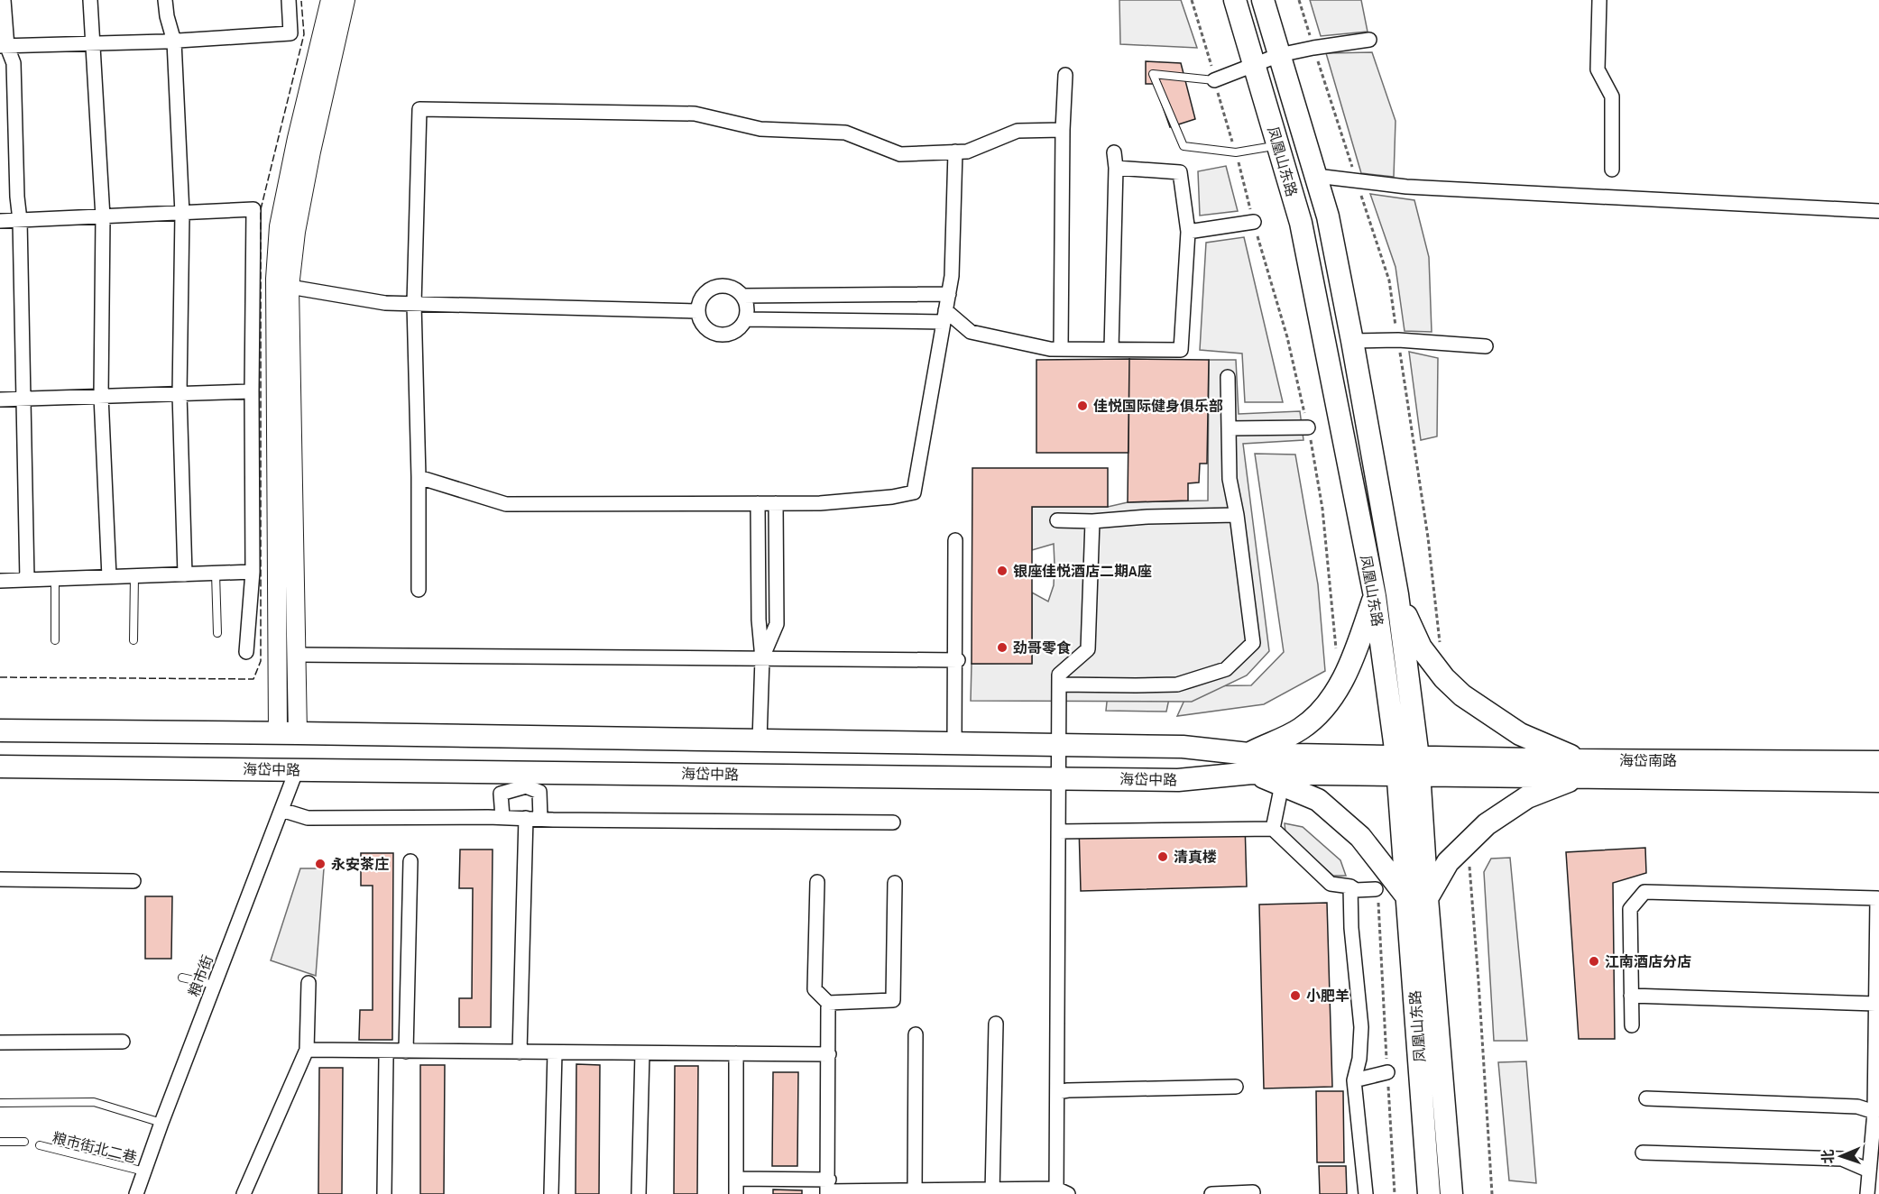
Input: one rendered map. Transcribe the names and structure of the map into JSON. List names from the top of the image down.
{
  "streets": {
    "main road": ["凤凰山东路", "海岱南路", "海岱中路"],
    "street": ["粮市街"],
    "lane": ["粮市街北二巷"]
  },
  "crossings": [
    ["凤凰山东路", "海岱南路"],
    ["凤凰山东路", "海岱中路"],
    ["海岱南路", "海岱中路"],
    ["海岱中路", "粮市街"],
    ["粮市街", "粮市街北二巷"]
  ],
  "places": [
    "佳悦国际健身俱乐部",
    "银座佳悦酒店二期A座",
    "劲哥零食",
    "清真楼",
    "永安茶庄",
    "江南酒店分店",
    "小肥羊"
  ],
  "north": "left"
}
